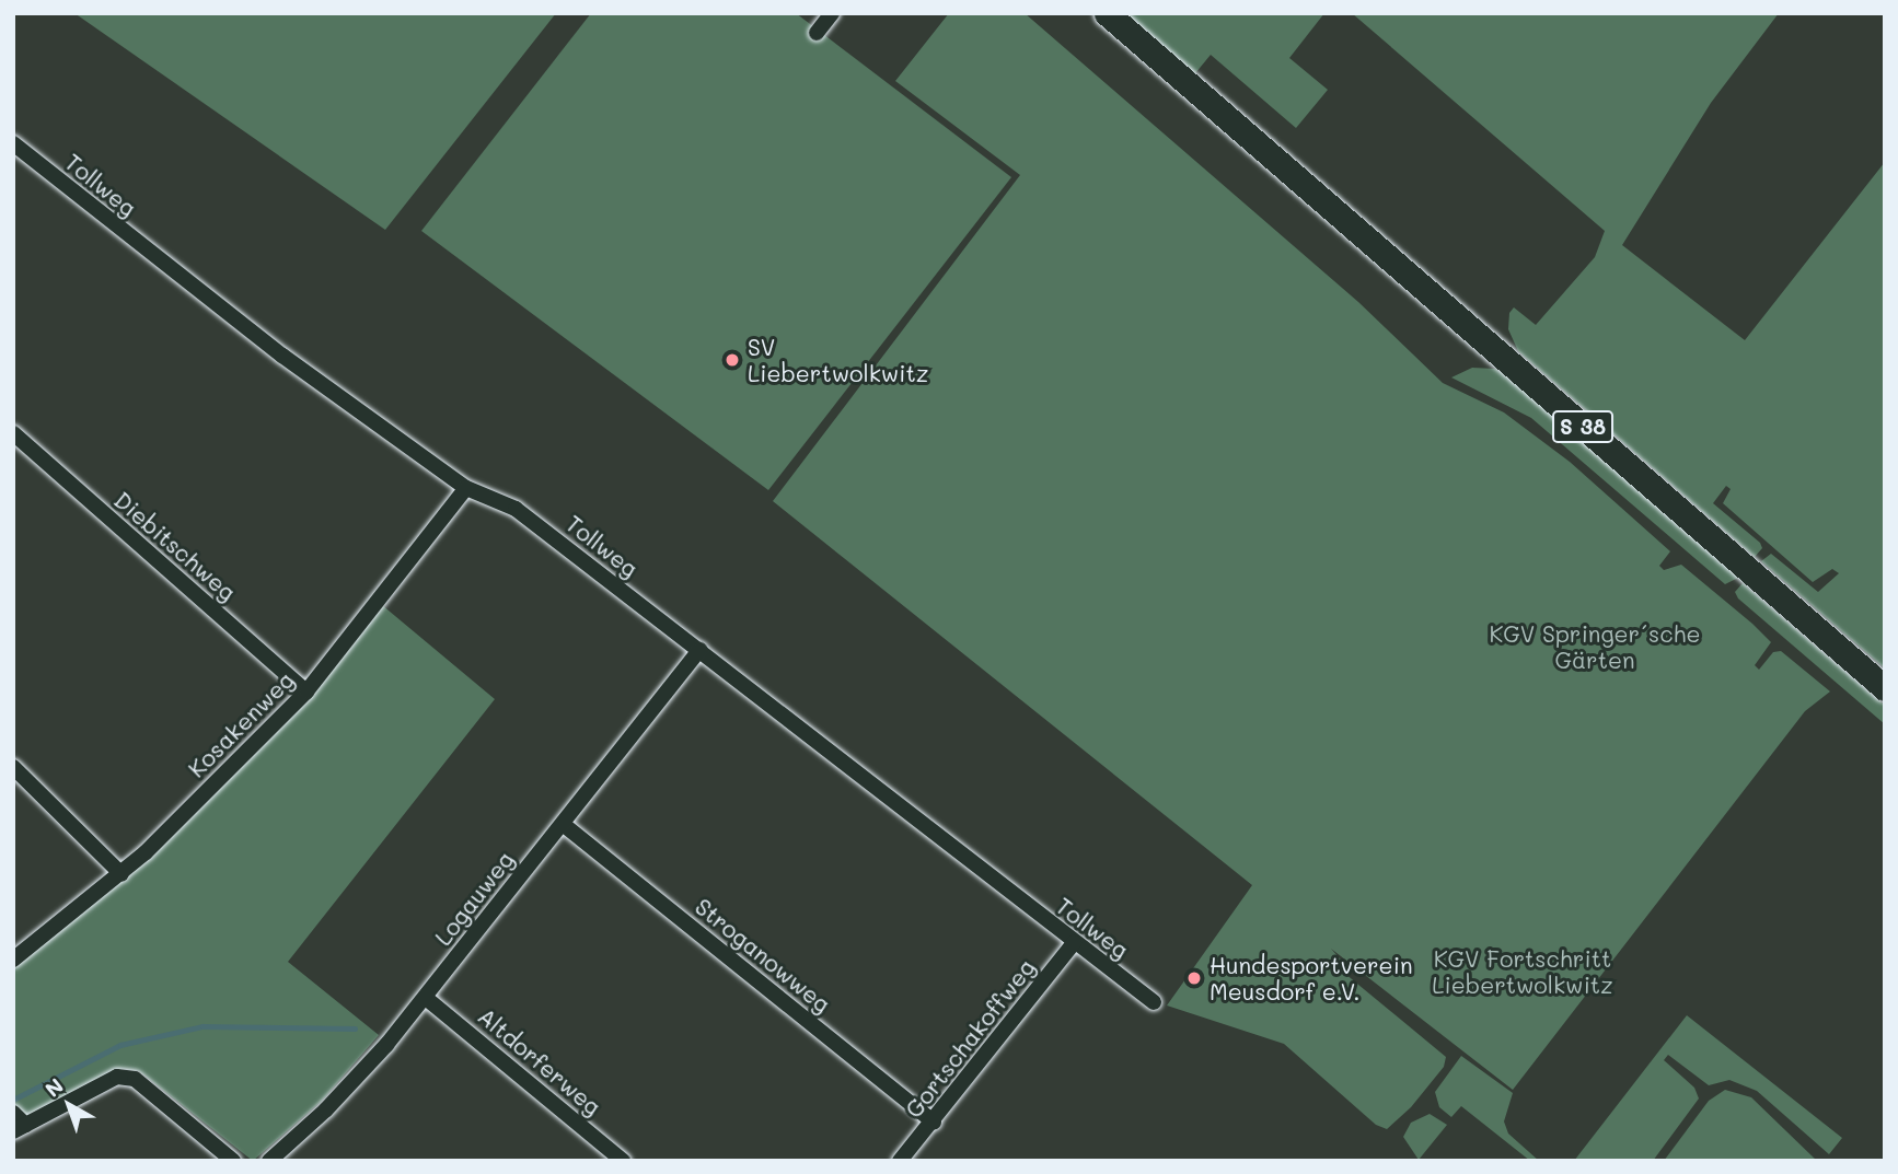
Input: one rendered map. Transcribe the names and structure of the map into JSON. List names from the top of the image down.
{
  "streets": {
    "main road": ["S 38"],
    "street": [
      "Tollweg",
      "Diebitschweg",
      "Kosakenweg",
      "Logauweg",
      "Stroganowweg",
      "Gortschakoffweg",
      "Altdorferweg"
    ]
  },
  "crossings": [
    ["Tollweg", "Kosakenweg"],
    ["Tollweg", "Logauweg"],
    ["Tollweg", "Gortschakoffweg"],
    ["Diebitschweg", "Kosakenweg"],
    ["Logauweg", "Stroganowweg"],
    ["Logauweg", "Altdorferweg"],
    ["Stroganowweg", "Gortschakoffweg"]
  ],
  "parks": ["KGV Springer´sche Gärten", "KGV Fortschritt Liebertwolkwitz"],
  "places": ["SV Liebertwolkwitz", "Hundesportverein Meusdorf e.V."],
  "north": "top left"
}
